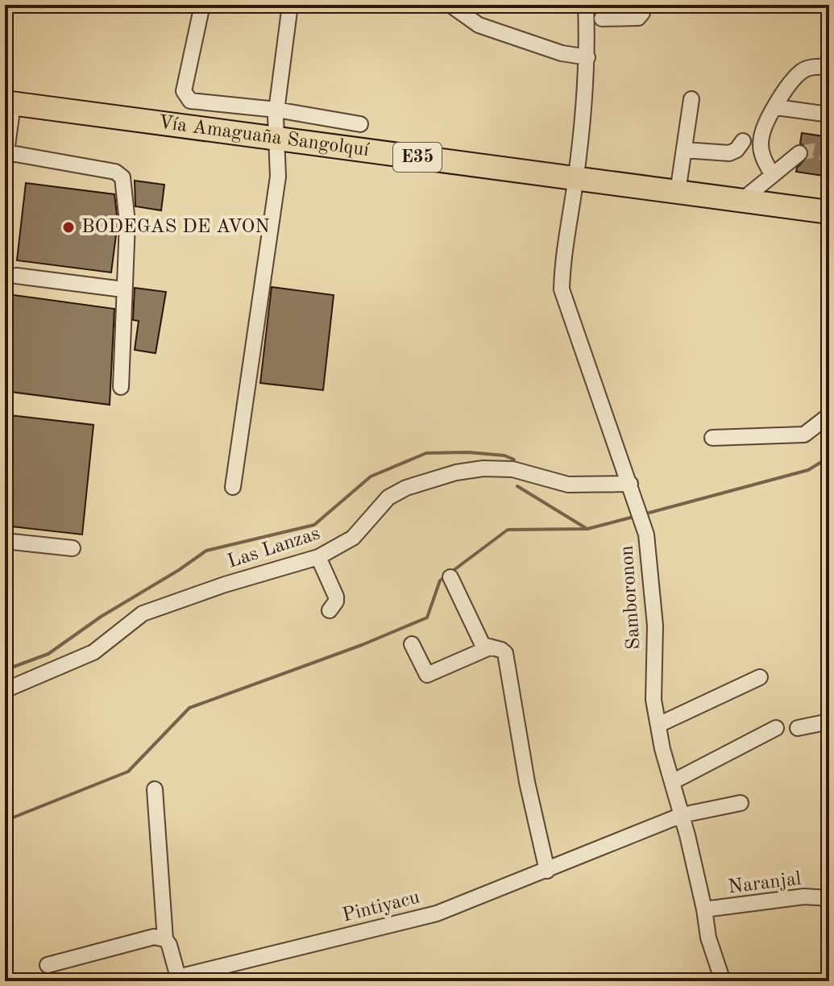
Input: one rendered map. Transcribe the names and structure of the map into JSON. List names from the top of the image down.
{
  "streets": {
    "highway": ["Vía Amaguaña Sangolquí", "E35"],
    "street": [
      "Las Lanzas",
      "Samboronon",
      "Naranjal",
      "Pintiyacu"
    ]
  },
  "crossings": [
    ["Vía Amaguaña Sangolquí", "Samboronon"],
    ["Las Lanzas", "Samboronon"],
    ["Samboronon", "Naranjal"],
    ["Samboronon", "Pintiyacu"]
  ],
  "places": ["BODEGAS DE AVON"]
}
